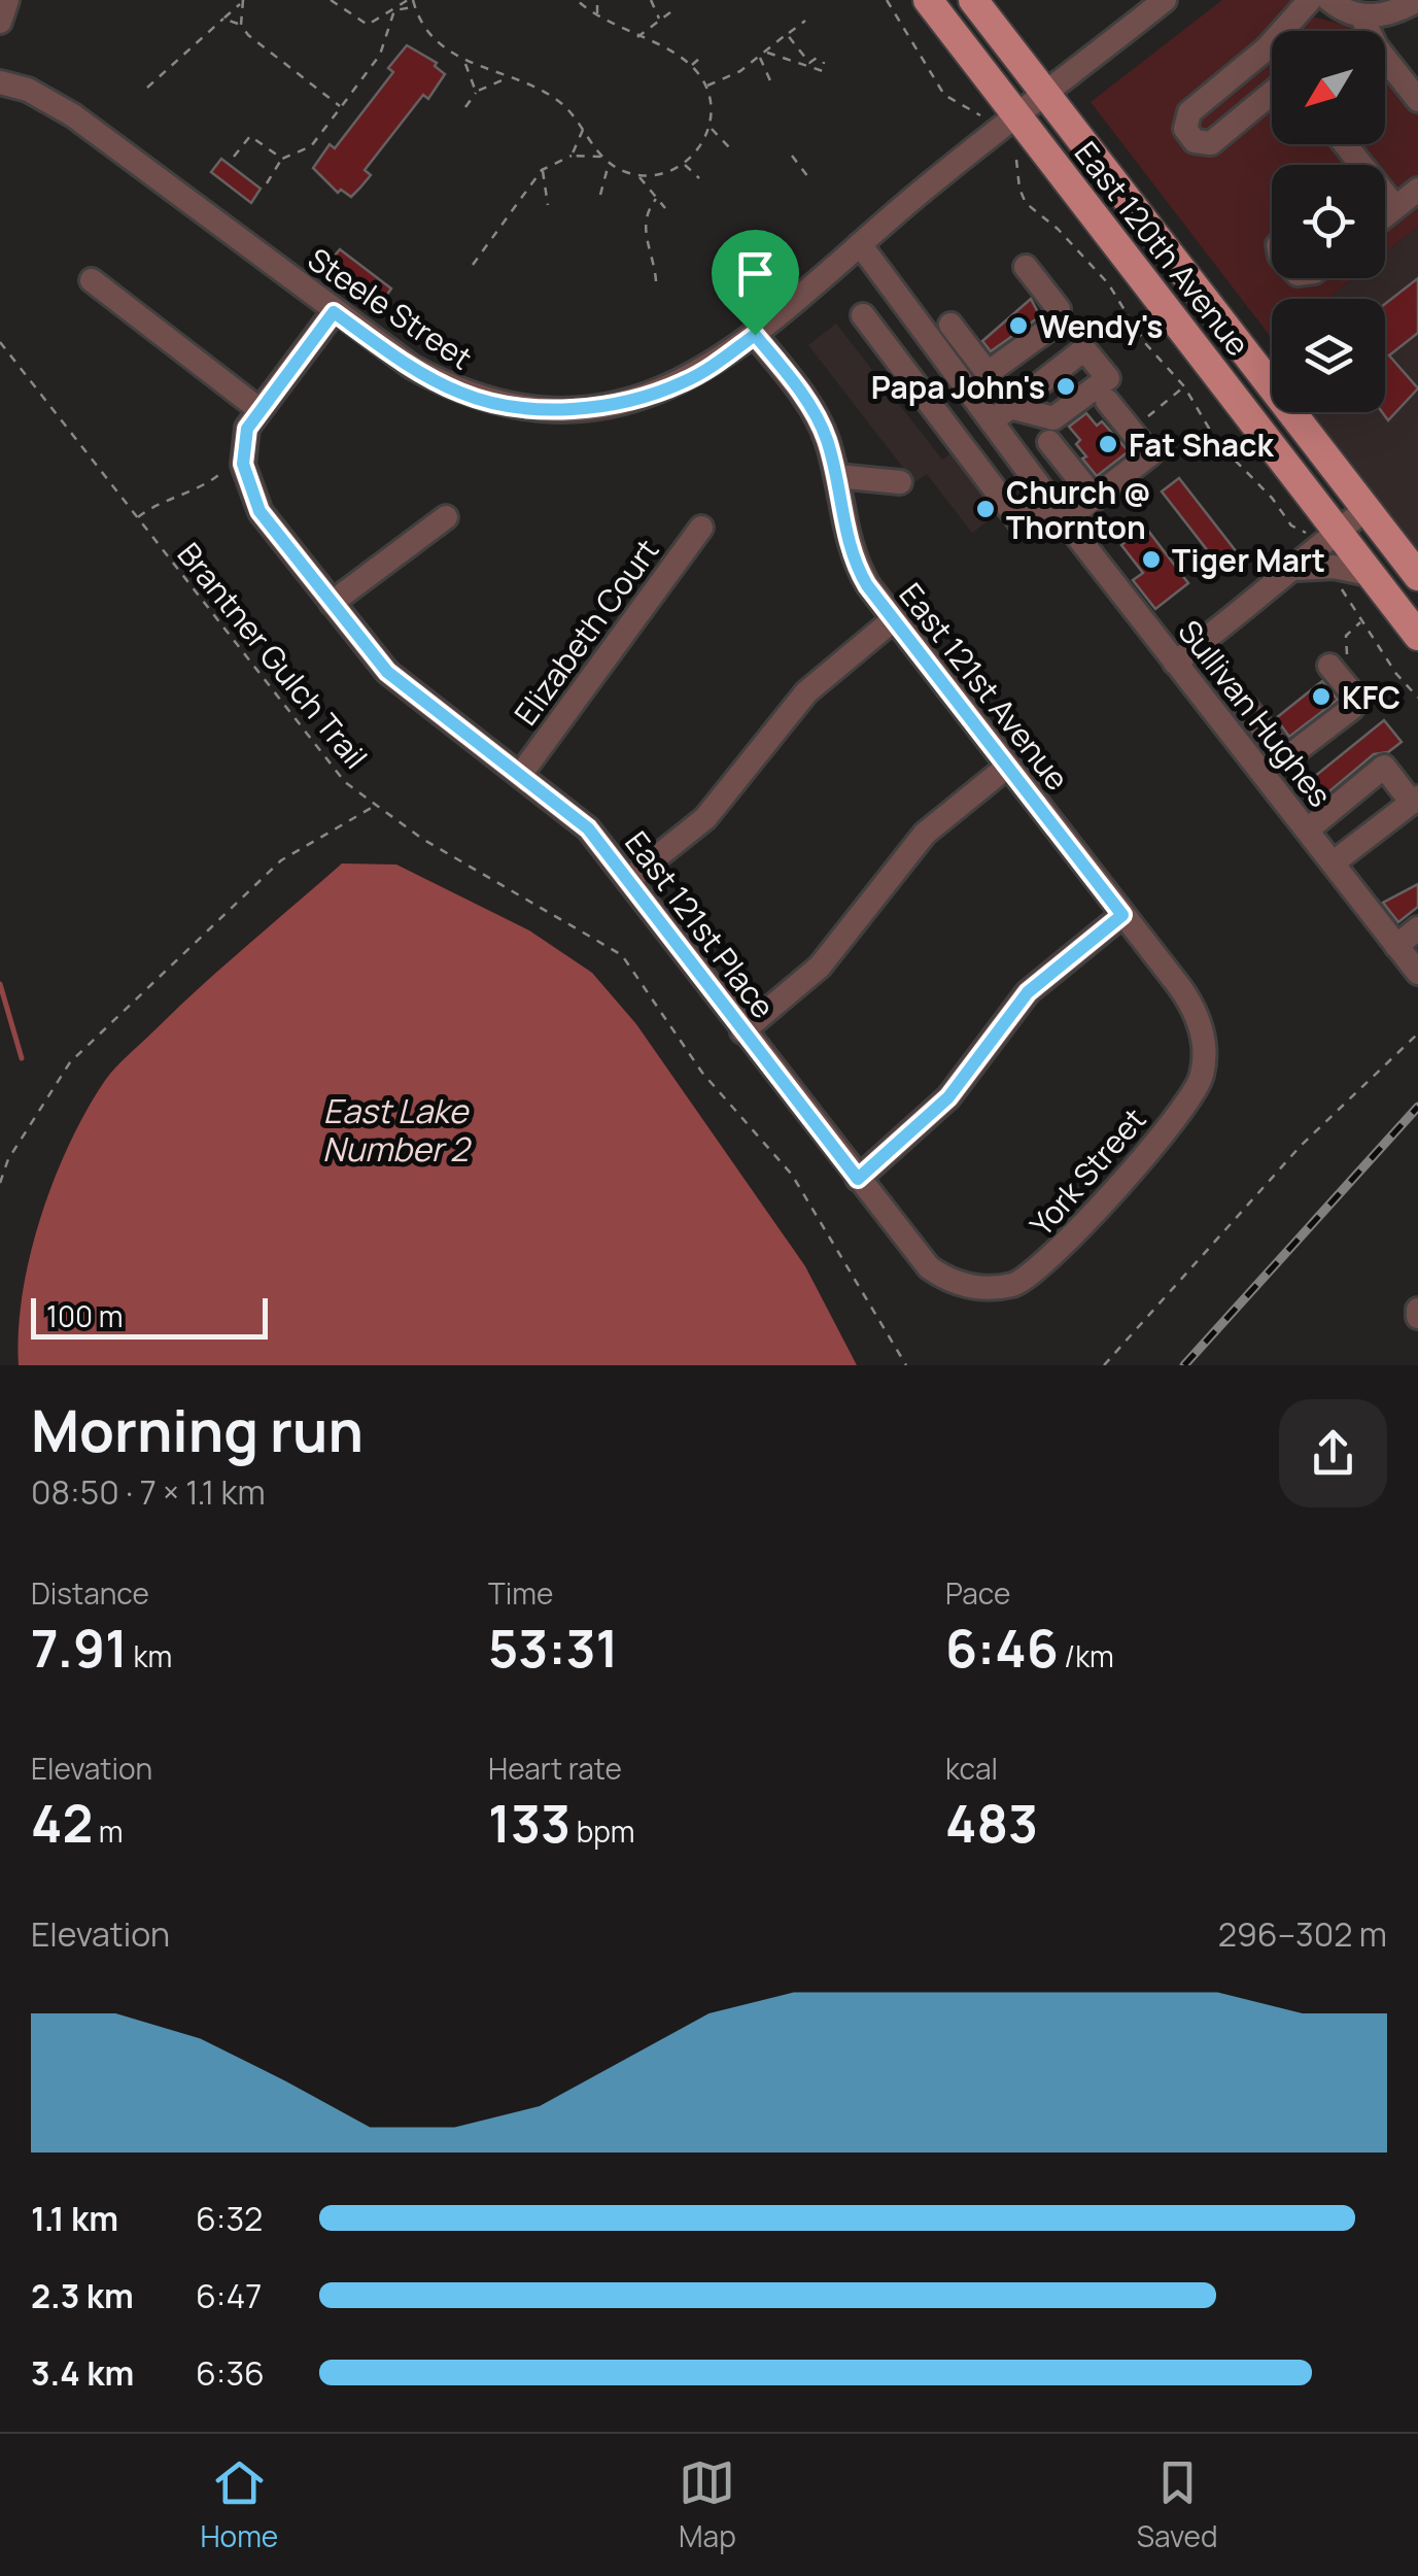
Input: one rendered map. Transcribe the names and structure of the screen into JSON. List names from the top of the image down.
{
  "streets": {
    "main road": ["East 120th Avenue"],
    "street": [
      "Steele Street",
      "Elizabeth Court",
      "East 121st Avenue",
      "Sullivan Hughes",
      "East 121st Place",
      "York Street"
    ],
    "path": ["Brantner Gulch Trail"]
  },
  "crossings": [
    ["East 120th Avenue", "Steele Street"],
    ["Steele Street", "East 121st Avenue"],
    ["Steele Street", "Sullivan Hughes"],
    ["Elizabeth Court", "East 121st Place"],
    ["East 121st Avenue", "York Street"],
    ["East 121st Place", "York Street"]
  ],
  "water": ["East Lake Number 2"],
  "places": [
    "Wendy's",
    "Papa John's",
    "Fat Shack",
    "Church @ Thornton",
    "Tiger Mart",
    "KFC"
  ],
  "scale_bar": "100 m",
  "north": "bottom left",
  "page": {
    "scale": "100 m",
    "heading": ["Morning run", "08:50 · 7 × 1.1 km"],
    "stats": [
      ["Distance", "7.91 km"],
      ["Time", "53:31"],
      ["Pace", "6:46 /km"],
      ["Elevation", "42 m"],
      ["Heart rate", "133 bpm"],
      ["kcal", "483"]
    ],
    "chart": ["Elevation", "296–302 m"],
    "list": [
      {
        "name": "1.1 km",
        "note": "6:32"
      },
      {
        "name": "2.3 km",
        "note": "6:47"
      },
      {
        "name": "3.4 km",
        "note": "6:36"
      }
    ],
    "tabs": ["Home", "Map", "Saved"]
  }
}
